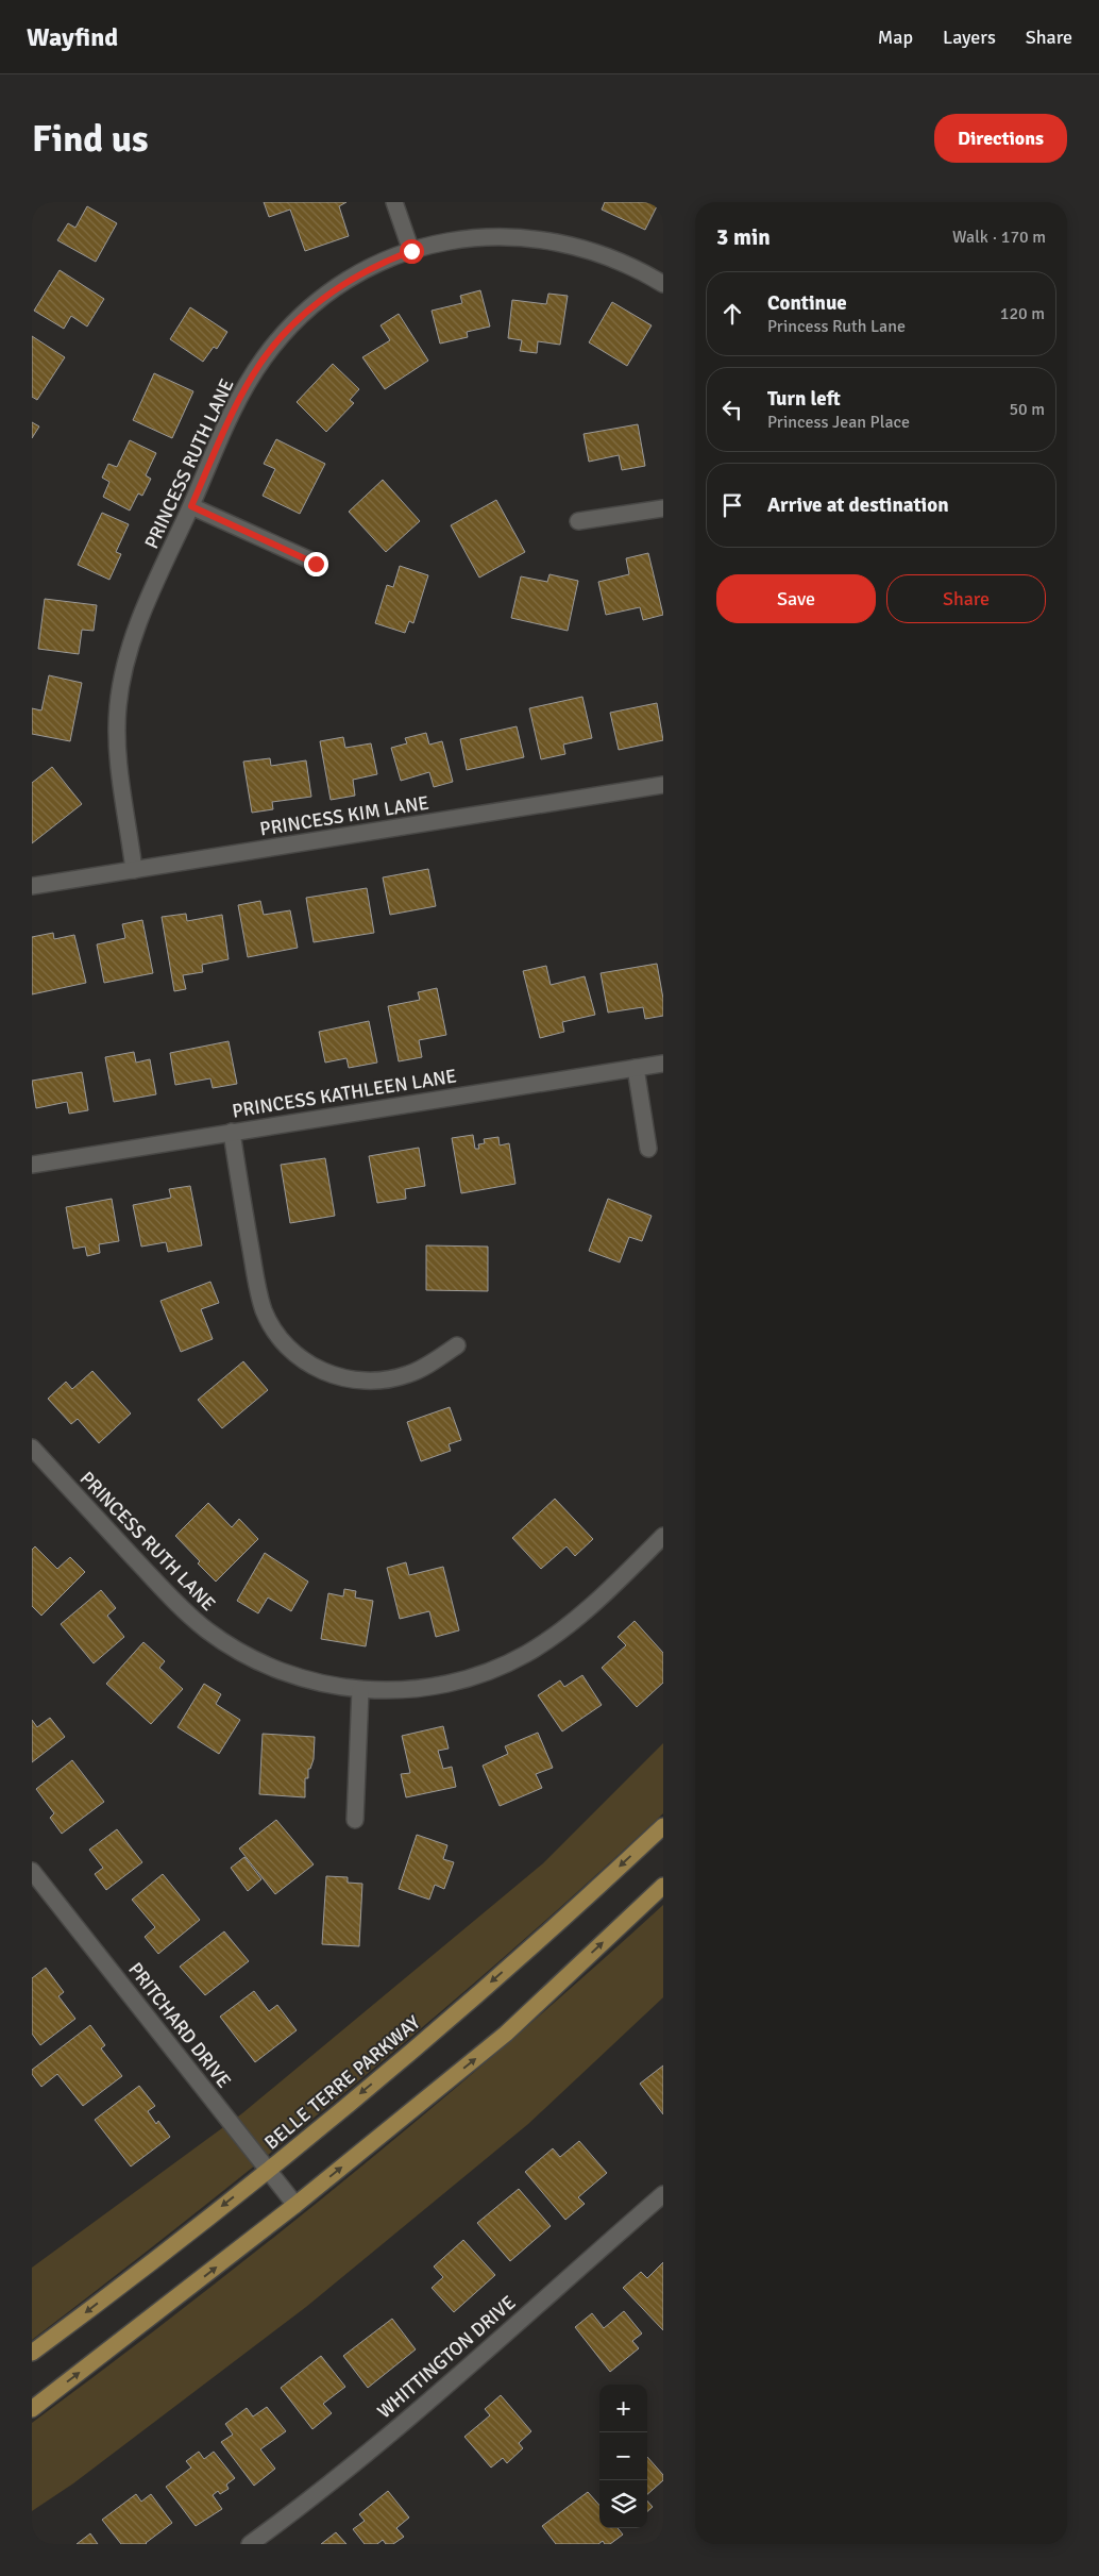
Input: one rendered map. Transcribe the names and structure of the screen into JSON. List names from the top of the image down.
{
  "streets": {
    "main road": ["BELLE TERRE PARKWAY"],
    "street": [
      "PRINCESS RUTH LANE",
      "PRINCESS KIM LANE",
      "PRINCESS KATHLEEN LANE",
      "PRITCHARD DRIVE",
      "WHITTINGTON DRIVE"
    ]
  },
  "crossings": [
    ["PRINCESS RUTH LANE", "PRINCESS KIM LANE"],
    ["PRITCHARD DRIVE", "BELLE TERRE PARKWAY"]
  ],
  "page": {
    "header": "Wayfind",
    "nav": ["Map", "Layers", "Share"],
    "buttons": [
      "Directions",
      ["Save", "Share"]
    ],
    "title": "Find us",
    "heading": ["3 min", "Walk · 170 m"],
    "list": [
      ["Continue", "Princess Ruth Lane", "120 m"],
      ["Turn left", "Princess Jean Place", "50 m"],
      "Arrive at destination"
    ],
    "map_buttons": ["+", "−"]
  }
}
